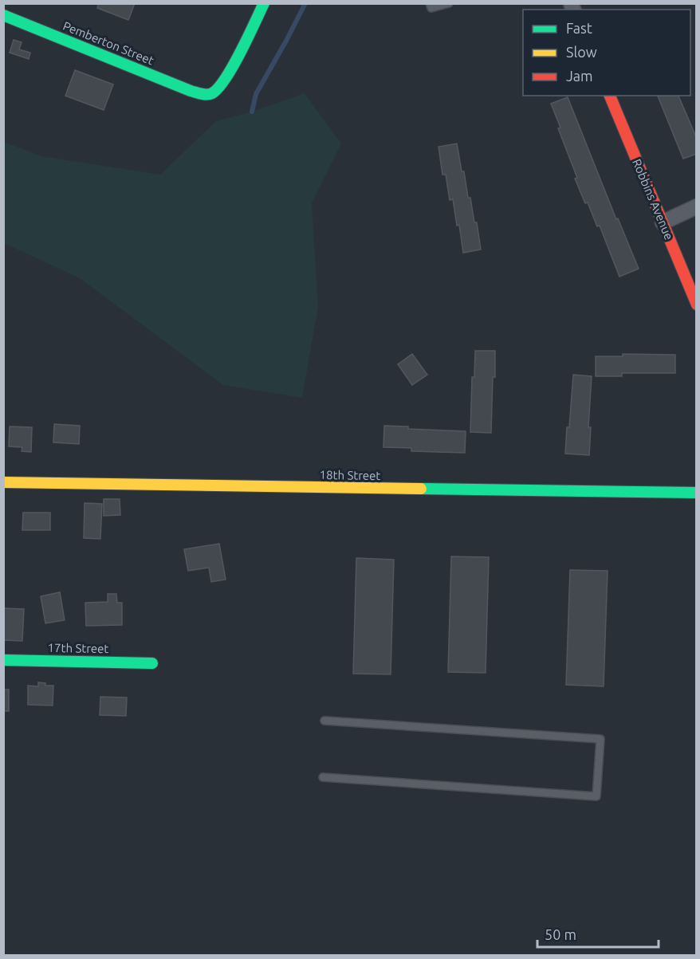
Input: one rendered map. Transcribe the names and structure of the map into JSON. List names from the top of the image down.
{
  "streets": {
    "street": [
      "Pemberton Street",
      "Robbins Avenue",
      "18th Street",
      "17th Street"
    ]
  },
  "legend": ["Fast", "Slow", "Jam"],
  "scale_bar": "50 m"
}
